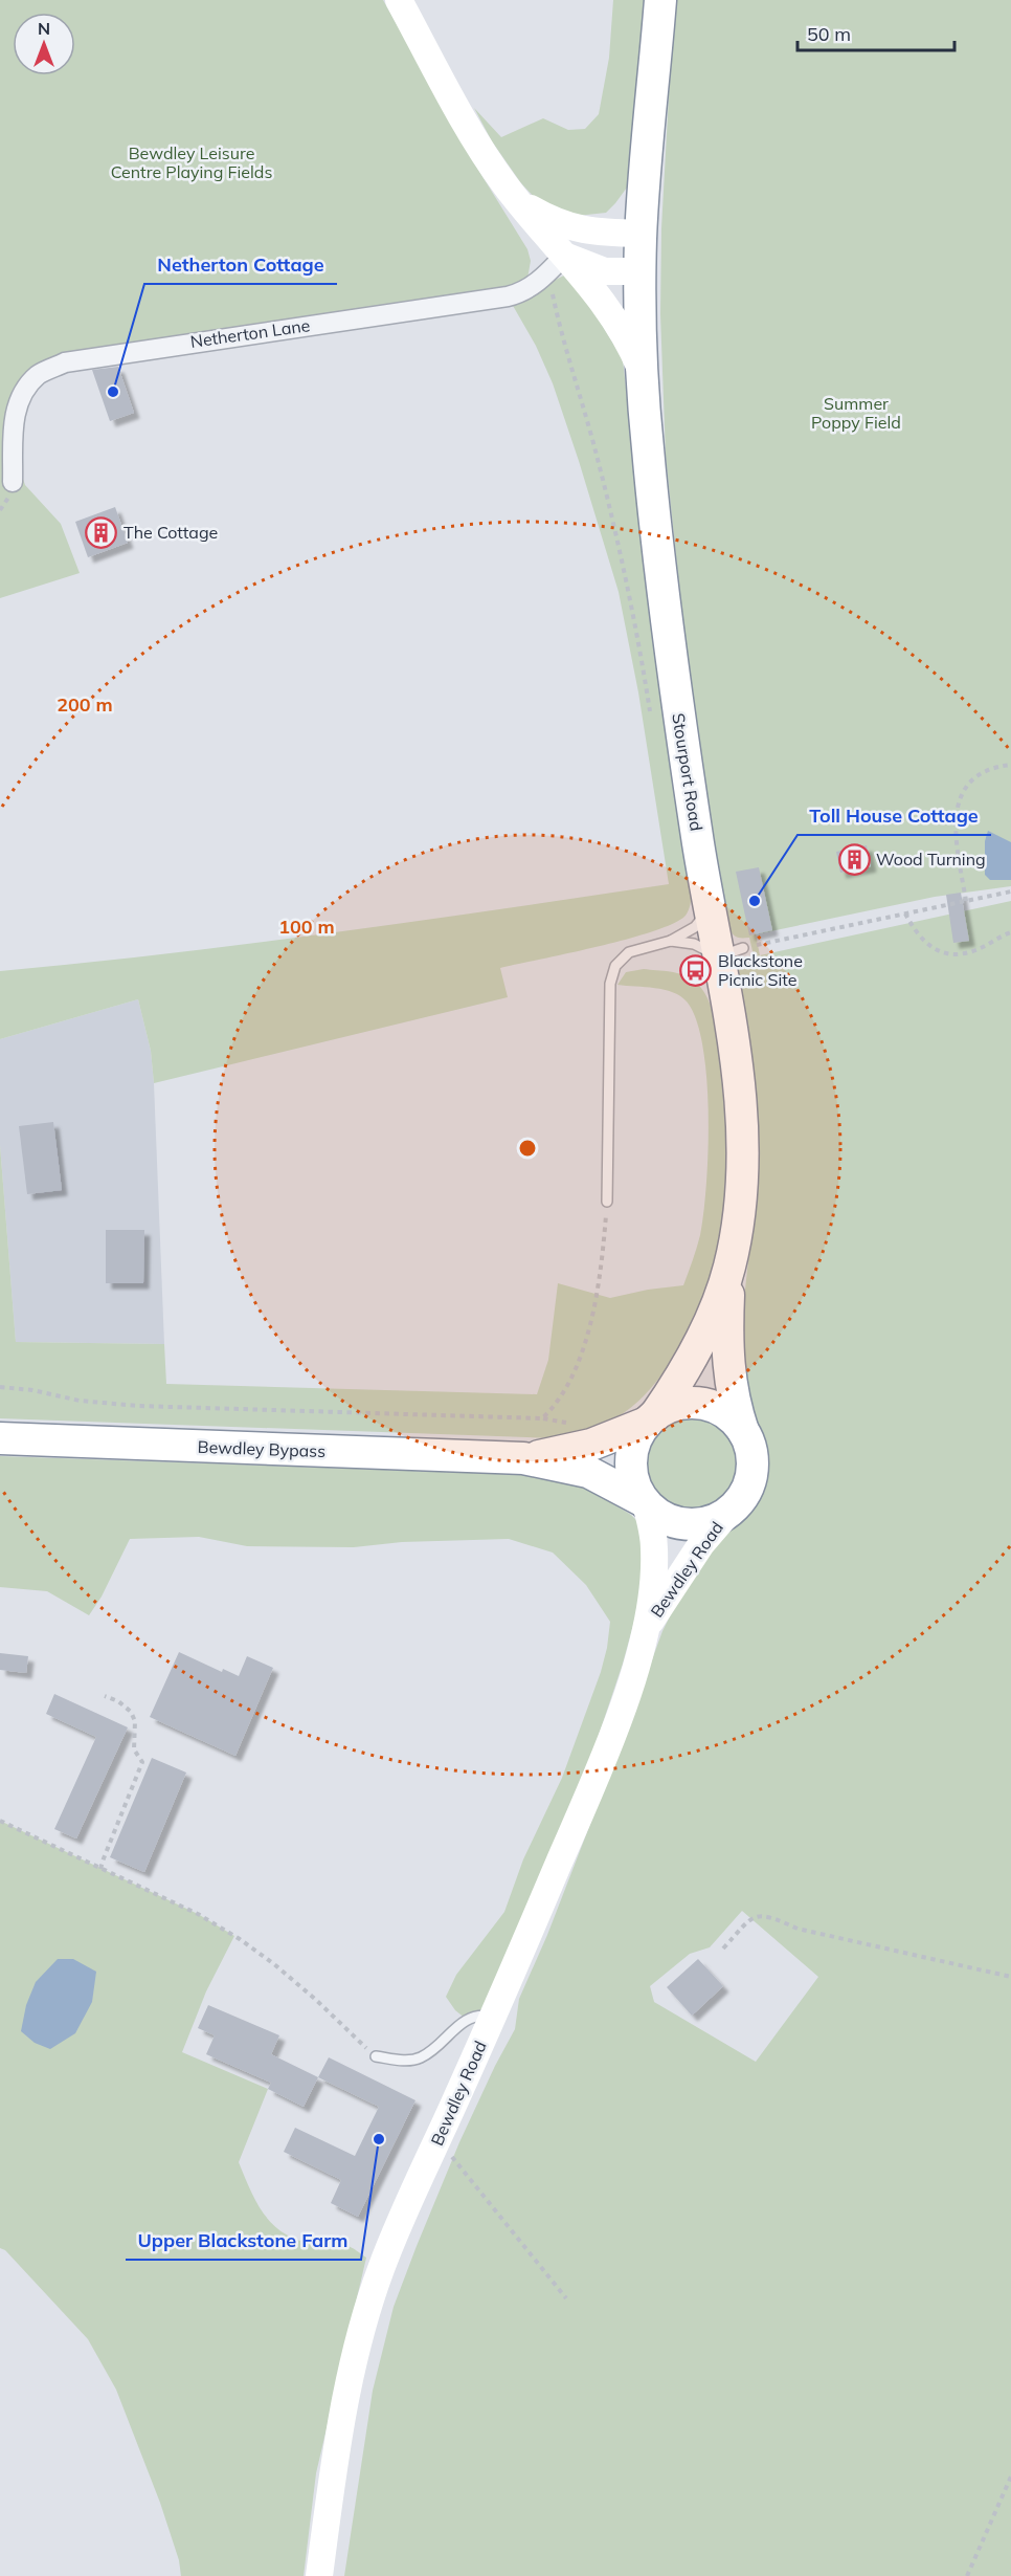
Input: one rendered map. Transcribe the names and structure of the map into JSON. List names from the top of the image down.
{
  "streets": {
    "highway": ["Stourport Road", "Bewdley Bypass"],
    "main road": ["Bewdley Road"],
    "street": ["Netherton Lane"]
  },
  "crossings": [
    ["Stourport Road", "Bewdley Bypass"],
    ["Stourport Road", "Bewdley Road"],
    ["Bewdley Bypass", "Bewdley Road"]
  ],
  "parks": ["Bewdley Leisure Centre Playing Fields", "Summer Poppy Field"],
  "places": {
    "other": ["Netherton Cottage", "Toll House Cottage", "Upper Blackstone Farm"],
    "building": ["The Cottage", "Wood Turning"],
    "bus stop": ["Blackstone Picnic Site"]
  },
  "scale_bar": "50 m",
  "north": "top",
  "rings": ["200 m", "100 m"]
}
